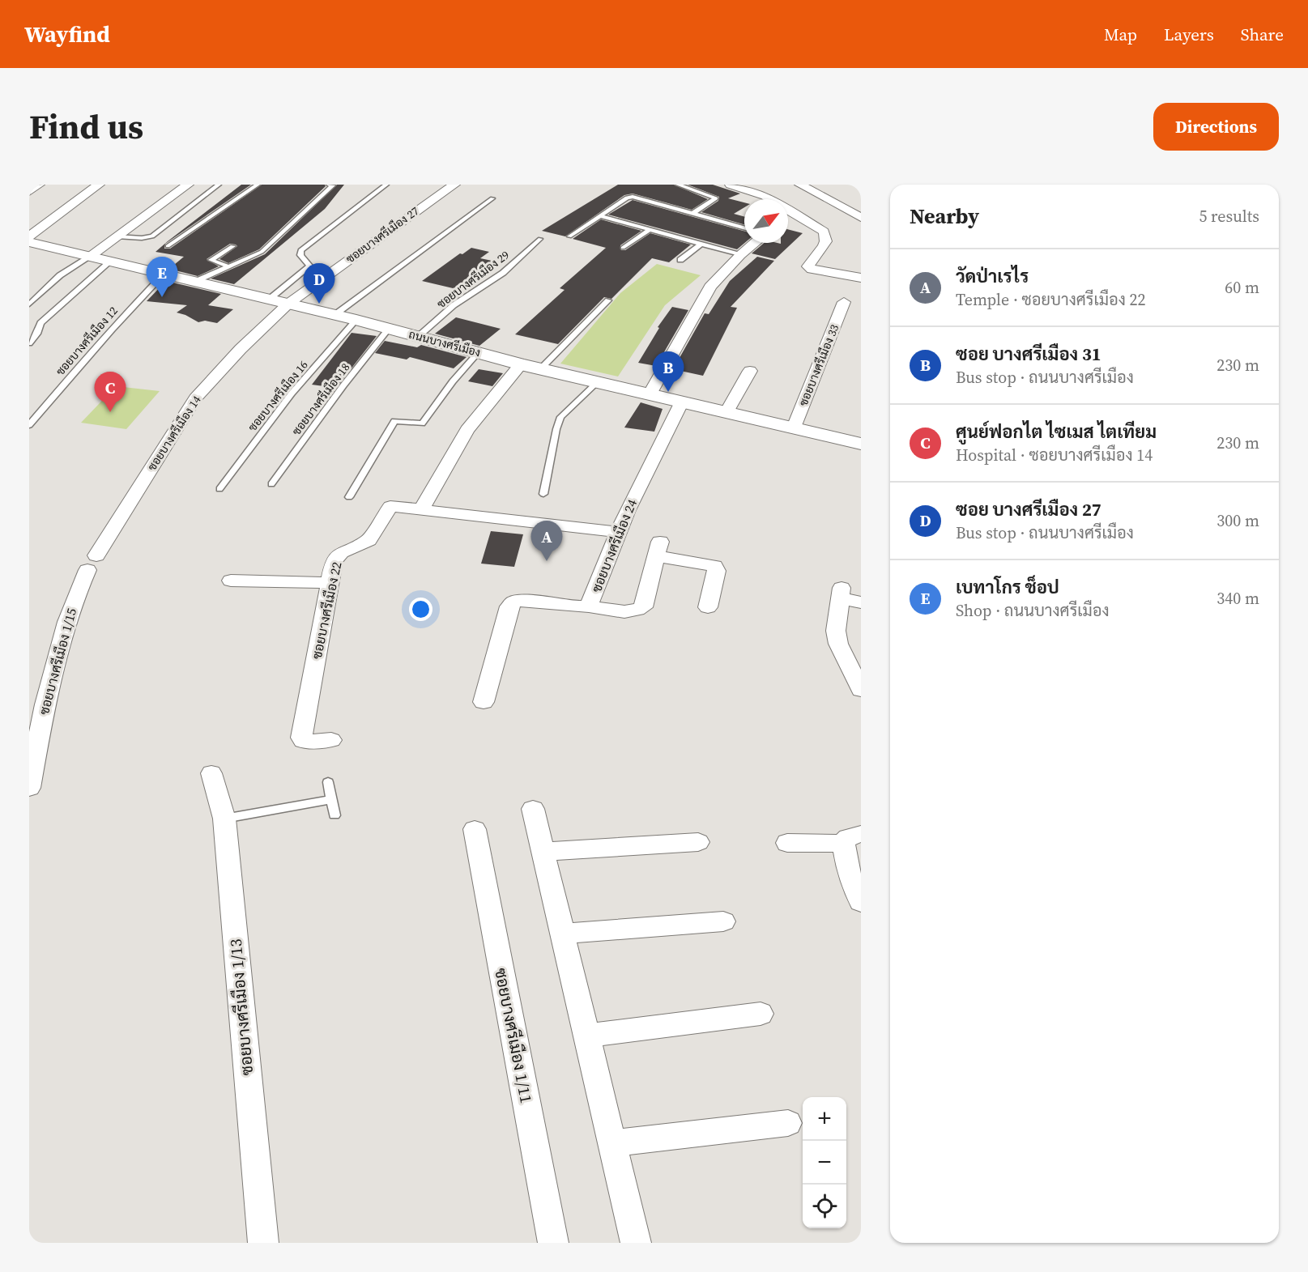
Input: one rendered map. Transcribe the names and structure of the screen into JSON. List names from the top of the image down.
{
  "streets": {
    "street": [
      "ซอยบางศรีเมือง 27",
      "ถนนบางศรีเมือง",
      "ซอยบางศรีเมือง 33",
      "ซอยบางศรีเมือง 14",
      "ซอยบางศรีเมือง 24",
      "ซอยบางศรีเมือง 22",
      "ซอยบางศรีเมือง 1/15",
      "ซอยบางศรีเมือง 1/13",
      "ซอยบางศรีเมือง 1/11"
    ],
    "lane": [
      "ซอยบางศรีเมือง 29",
      "ซอยบางศรีเมือง 12",
      "ซอยบางศรีเมือง 16",
      "ซอยบางศรีเมือง 18"
    ]
  },
  "crossings": [
    ["ซอยบางศรีเมือง 27", "ถนนบางศรีเมือง"],
    ["ซอยบางศรีเมือง 27", "ซอยบางศรีเมือง 14"],
    ["ซอยบางศรีเมือง 29", "ถนนบางศรีเมือง"],
    ["ซอยบางศรีเมือง 12", "ถนนบางศรีเมือง"],
    ["ถนนบางศรีเมือง", "ซอยบางศรีเมือง 33"],
    ["ถนนบางศรีเมือง", "ซอยบางศรีเมือง 16"],
    ["ถนนบางศรีเมือง", "ซอยบางศรีเมือง 18"],
    ["ถนนบางศรีเมือง", "ซอยบางศรีเมือง 14"],
    ["ถนนบางศรีเมือง", "ซอยบางศรีเมือง 24"],
    ["ซอยบางศรีเมือง 14", "ซอยบางศรีเมือง 1/15"],
    ["ซอยบางศรีเมือง 24", "ซอยบางศรีเมือง 22"]
  ],
  "north": "top right",
  "page": {
    "header": "Wayfind",
    "nav": ["Map", "Layers", "Share"],
    "title": "Find us",
    "buttons": "Directions",
    "heading": ["Nearby", "5 results"],
    "list": [
      {
        "mark": "A",
        "name": "วัดป่าเรไร",
        "note": "Temple · ซอยบางศรีเมือง 22",
        "value": "60 m"
      },
      {
        "mark": "B",
        "name": "ซอย บางศรีเมือง 31",
        "note": "Bus stop · ถนนบางศรีเมือง",
        "value": "230 m"
      },
      {
        "mark": "C",
        "name": "ศูนย์ฟอกไต ไซเมส ไตเทียม",
        "note": "Hospital · ซอยบางศรีเมือง 14",
        "value": "230 m"
      },
      {
        "mark": "D",
        "name": "ซอย บางศรีเมือง 27",
        "note": "Bus stop · ถนนบางศรีเมือง",
        "value": "300 m"
      },
      {
        "mark": "E",
        "name": "เบทาโกร ช็อป",
        "note": "Shop · ถนนบางศรีเมือง",
        "value": "340 m"
      }
    ],
    "pins": [
      "E",
      "D",
      "B",
      "C",
      "A"
    ],
    "map_buttons": ["+", "−"]
  }
}
